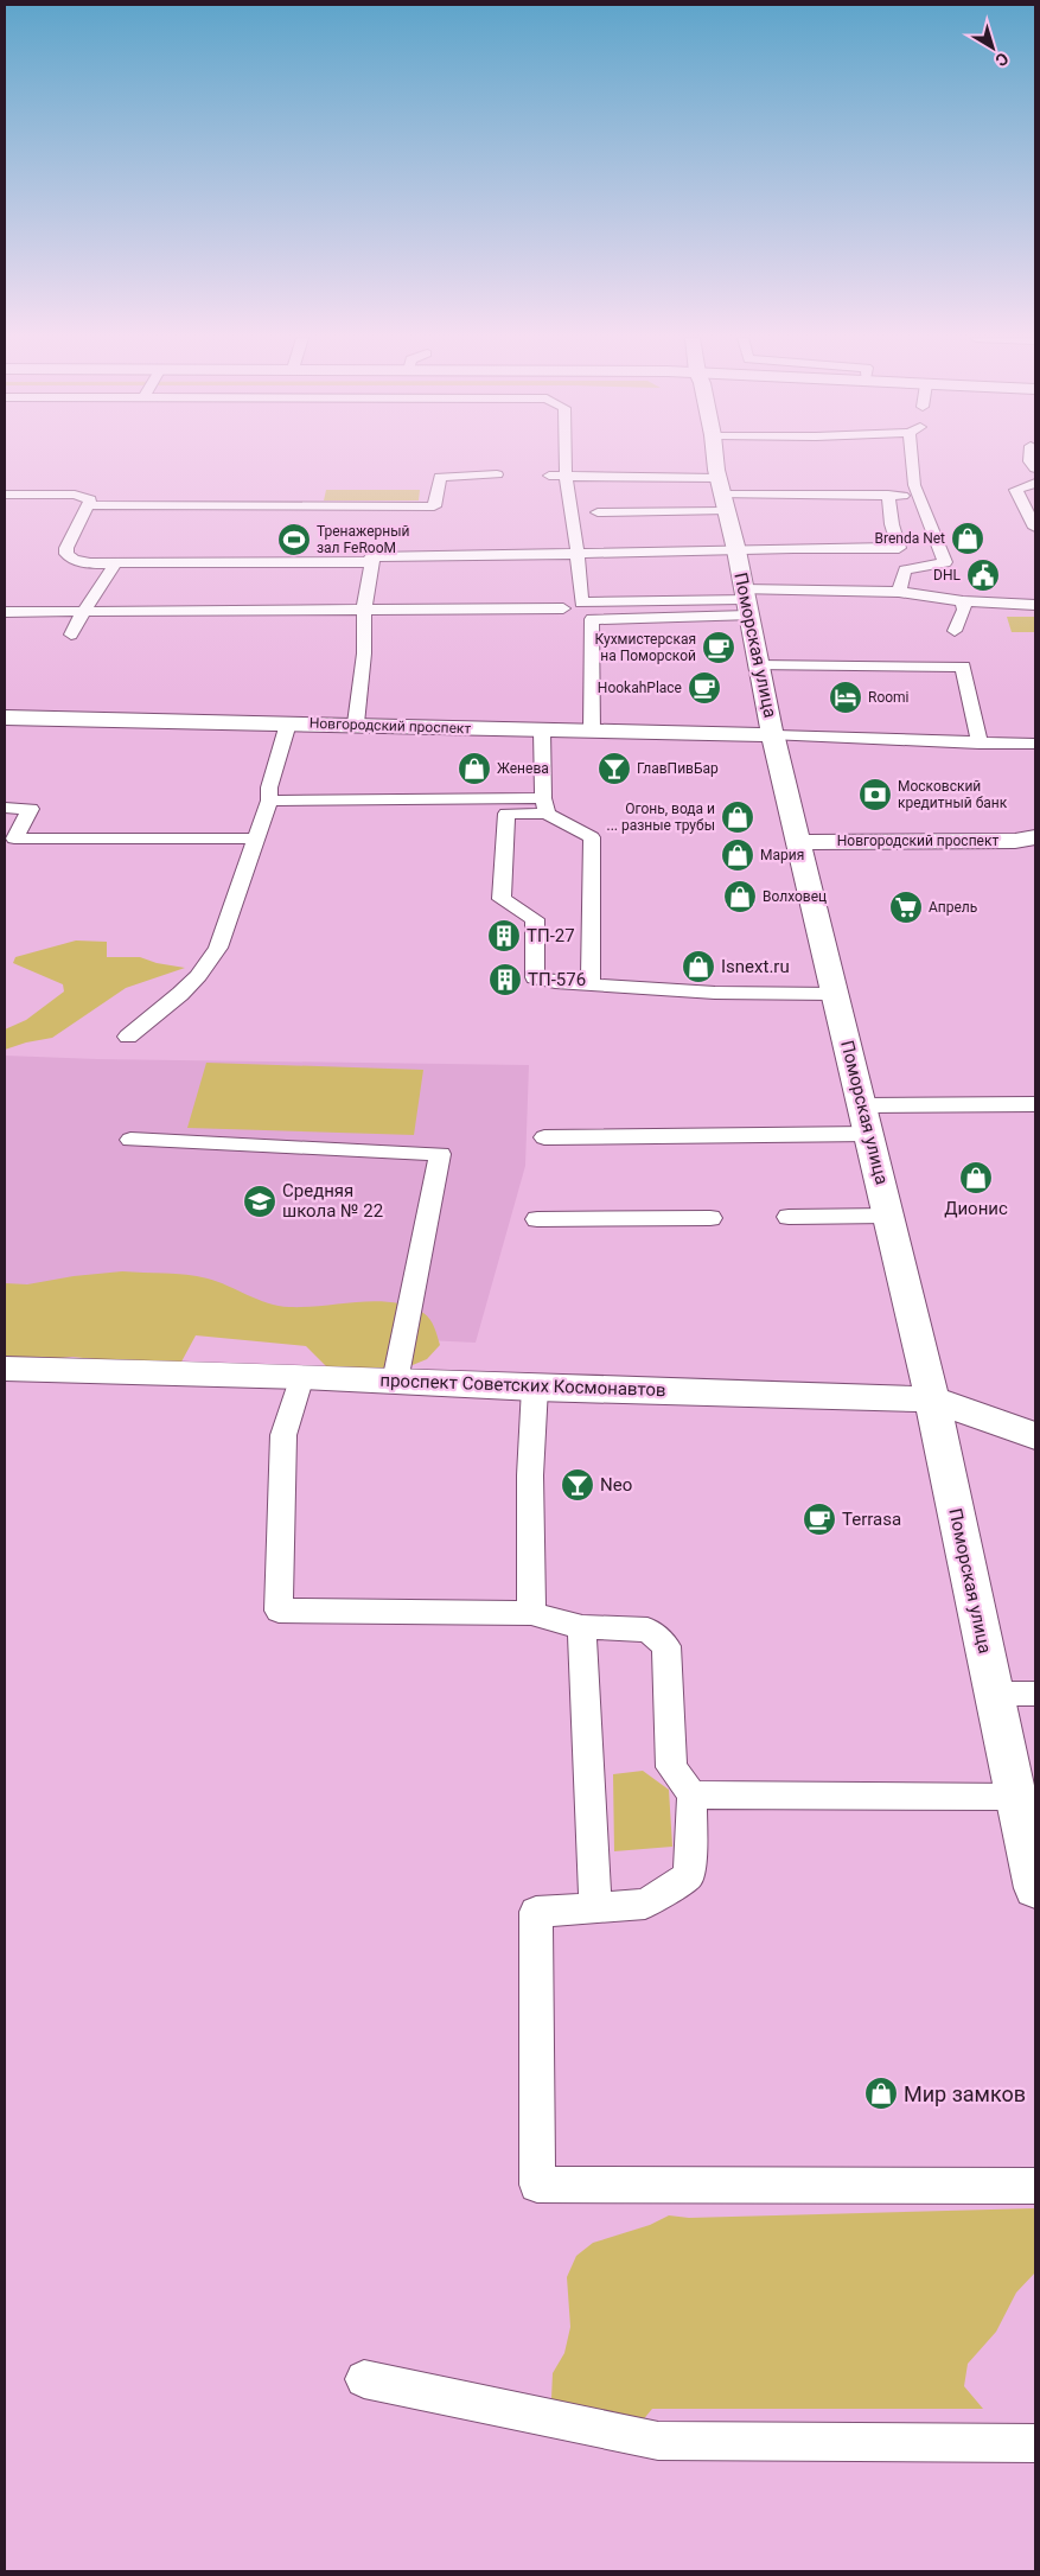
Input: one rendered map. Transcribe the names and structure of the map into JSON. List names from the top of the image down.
{
  "streets": {
    "street": ["Поморская улица", "Новгородский проспект", "проспект Советских Космонавтов"]
  },
  "crossings": [
    ["Поморская улица", "Новгородский проспект"],
    ["Поморская улица", "проспект Советских Космонавтов"]
  ],
  "places": {
    "shop": [
      "Brenda Net",
      "Женева",
      "Огонь, вода и ... разные трубы",
      "Мария",
      "Волховец",
      "Isnext.ru",
      "Дионис",
      "Мир замков"
    ],
    "sports": ["Тренажерный зал FeRooM"],
    "public building": ["DHL"],
    "cafe": ["Кухмистерская на Поморской", "HookahPlace", "Terrasa"],
    "hotel": ["Roomi"],
    "bar": ["ГлавПивБар", "Neo"],
    "bank": ["Московский кредитный банк"],
    "supermarket": ["Апрель"],
    "building": ["ТП-27", "ТП-576"],
    "school or university": ["Средняя школа № 22"]
  },
  "north": "bottom right"
}
